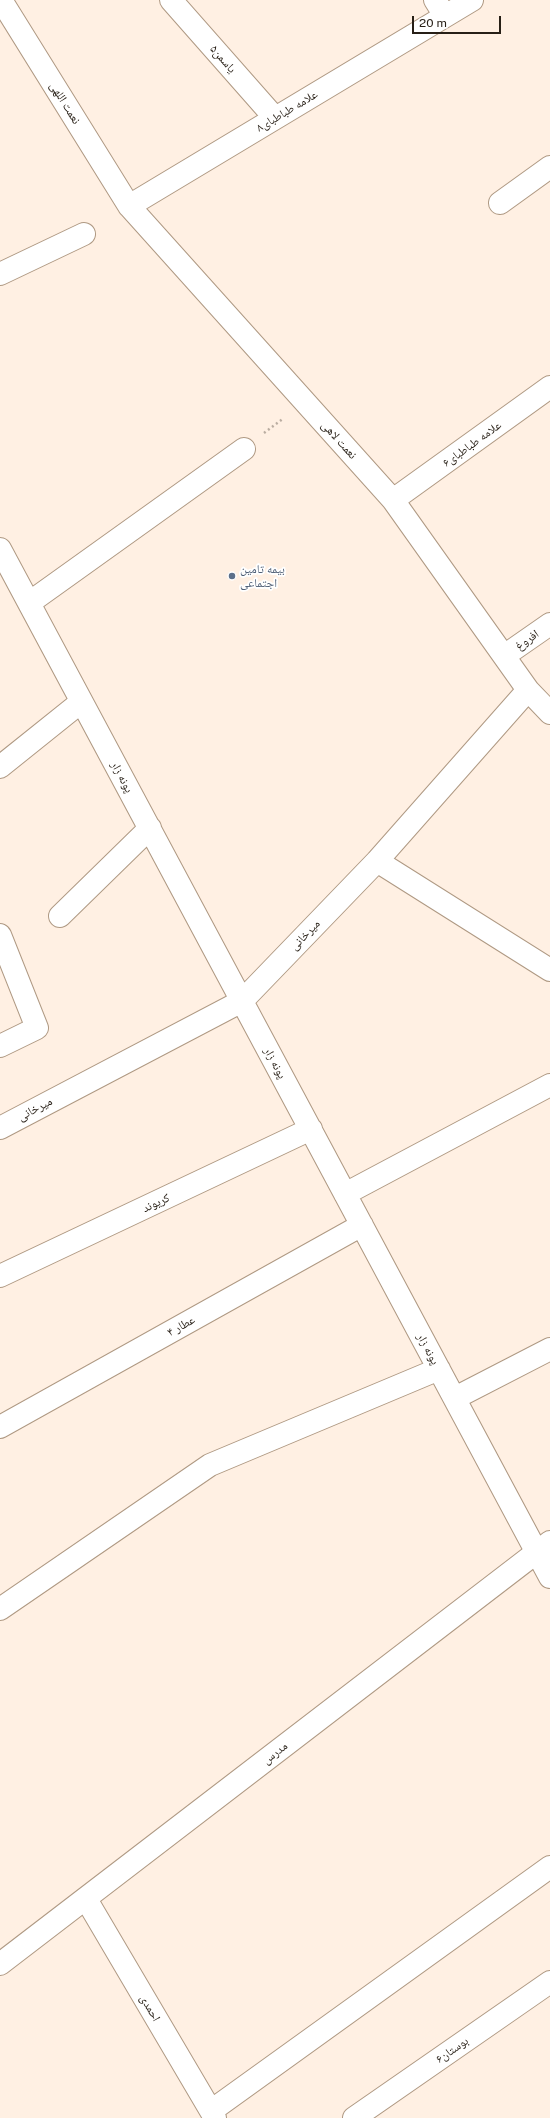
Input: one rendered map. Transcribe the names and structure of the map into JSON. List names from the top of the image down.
{
  "streets": {
    "street": [
      "یاسمن۵",
      "نعمت اللهی",
      "علامه طباطبای۸",
      "نعمت لاهی",
      "علامه طباطبای۶",
      "افروغ",
      "پونه زار",
      "میرخانی",
      "کریوند",
      "عطار ۴",
      "مدرس",
      "احمدی",
      "بوستان۶"
    ]
  },
  "crossings": [
    ["یاسمن۵", "علامه طباطبای۸"],
    ["نعمت اللهی", "علامه طباطبای۸"],
    ["نعمت اللهی", "نعمت لاهی"],
    ["علامه طباطبای۸", "نعمت لاهی"],
    ["نعمت لاهی", "علامه طباطبای۶"],
    ["نعمت لاهی", "افروغ"],
    ["نعمت لاهی", "میرخانی"],
    ["پونه زار", "میرخانی"],
    ["پونه زار", "کریوند"],
    ["پونه زار", "عطار ۴"],
    ["پونه زار", "مدرس"],
    ["مدرس", "احمدی"]
  ],
  "places": ["بیمه تامین اجتماعی"],
  "scale_bar": "20 m"
}
